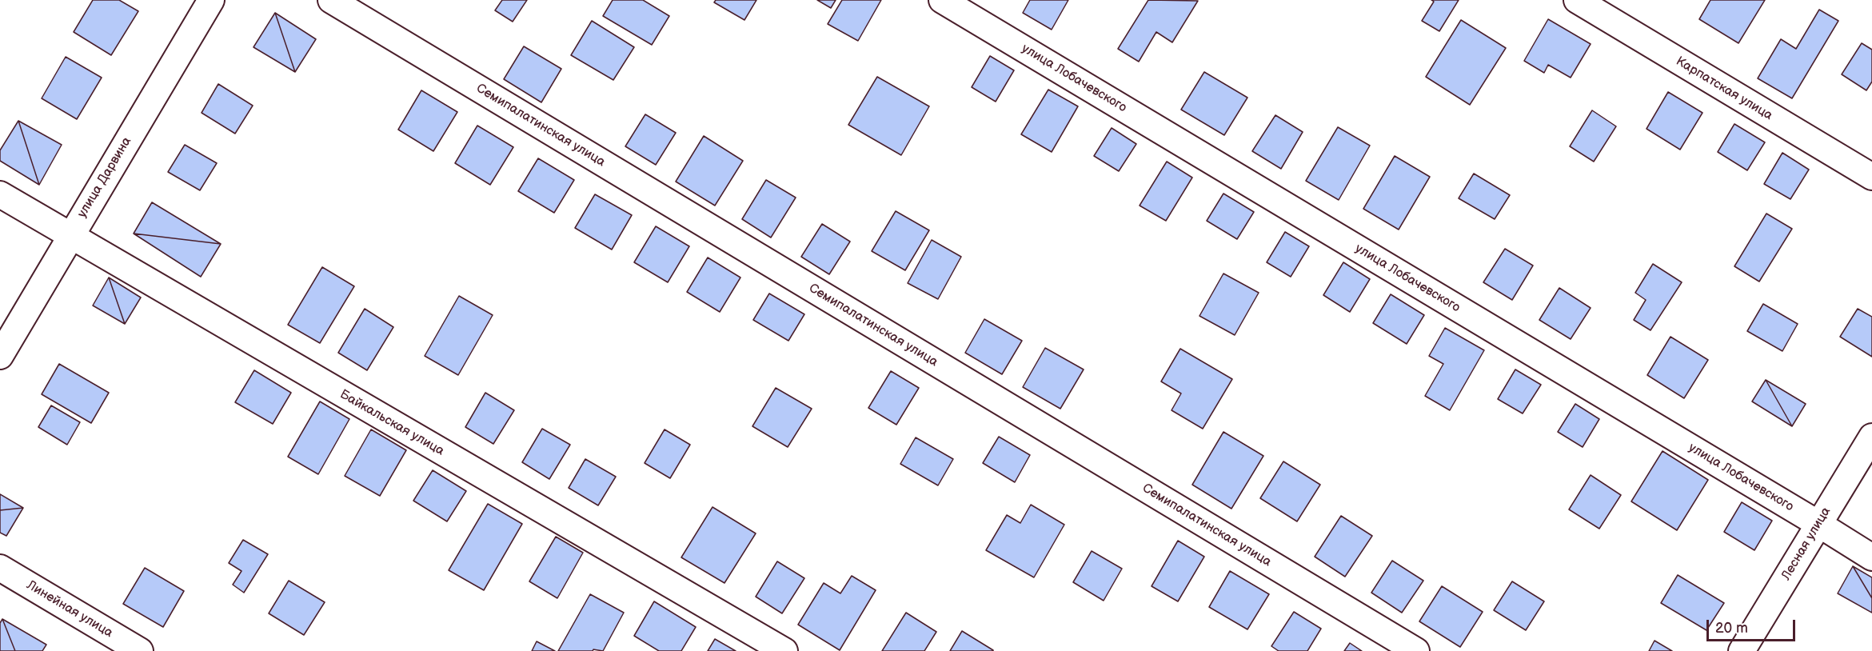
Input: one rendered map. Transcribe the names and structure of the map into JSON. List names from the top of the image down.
{
  "streets": {
    "street": [
      "улица Лобачевского",
      "Карпатская улица",
      "Семипалатинская улица",
      "улица Дарвина",
      "Байкальская улица",
      "Лесная улица",
      "Линейная улица"
    ]
  },
  "crossings": [
    ["улица Лобачевского", "Лесная улица"],
    ["улица Дарвина", "Байкальская улица"]
  ],
  "scale_bar": "20 m"
}
